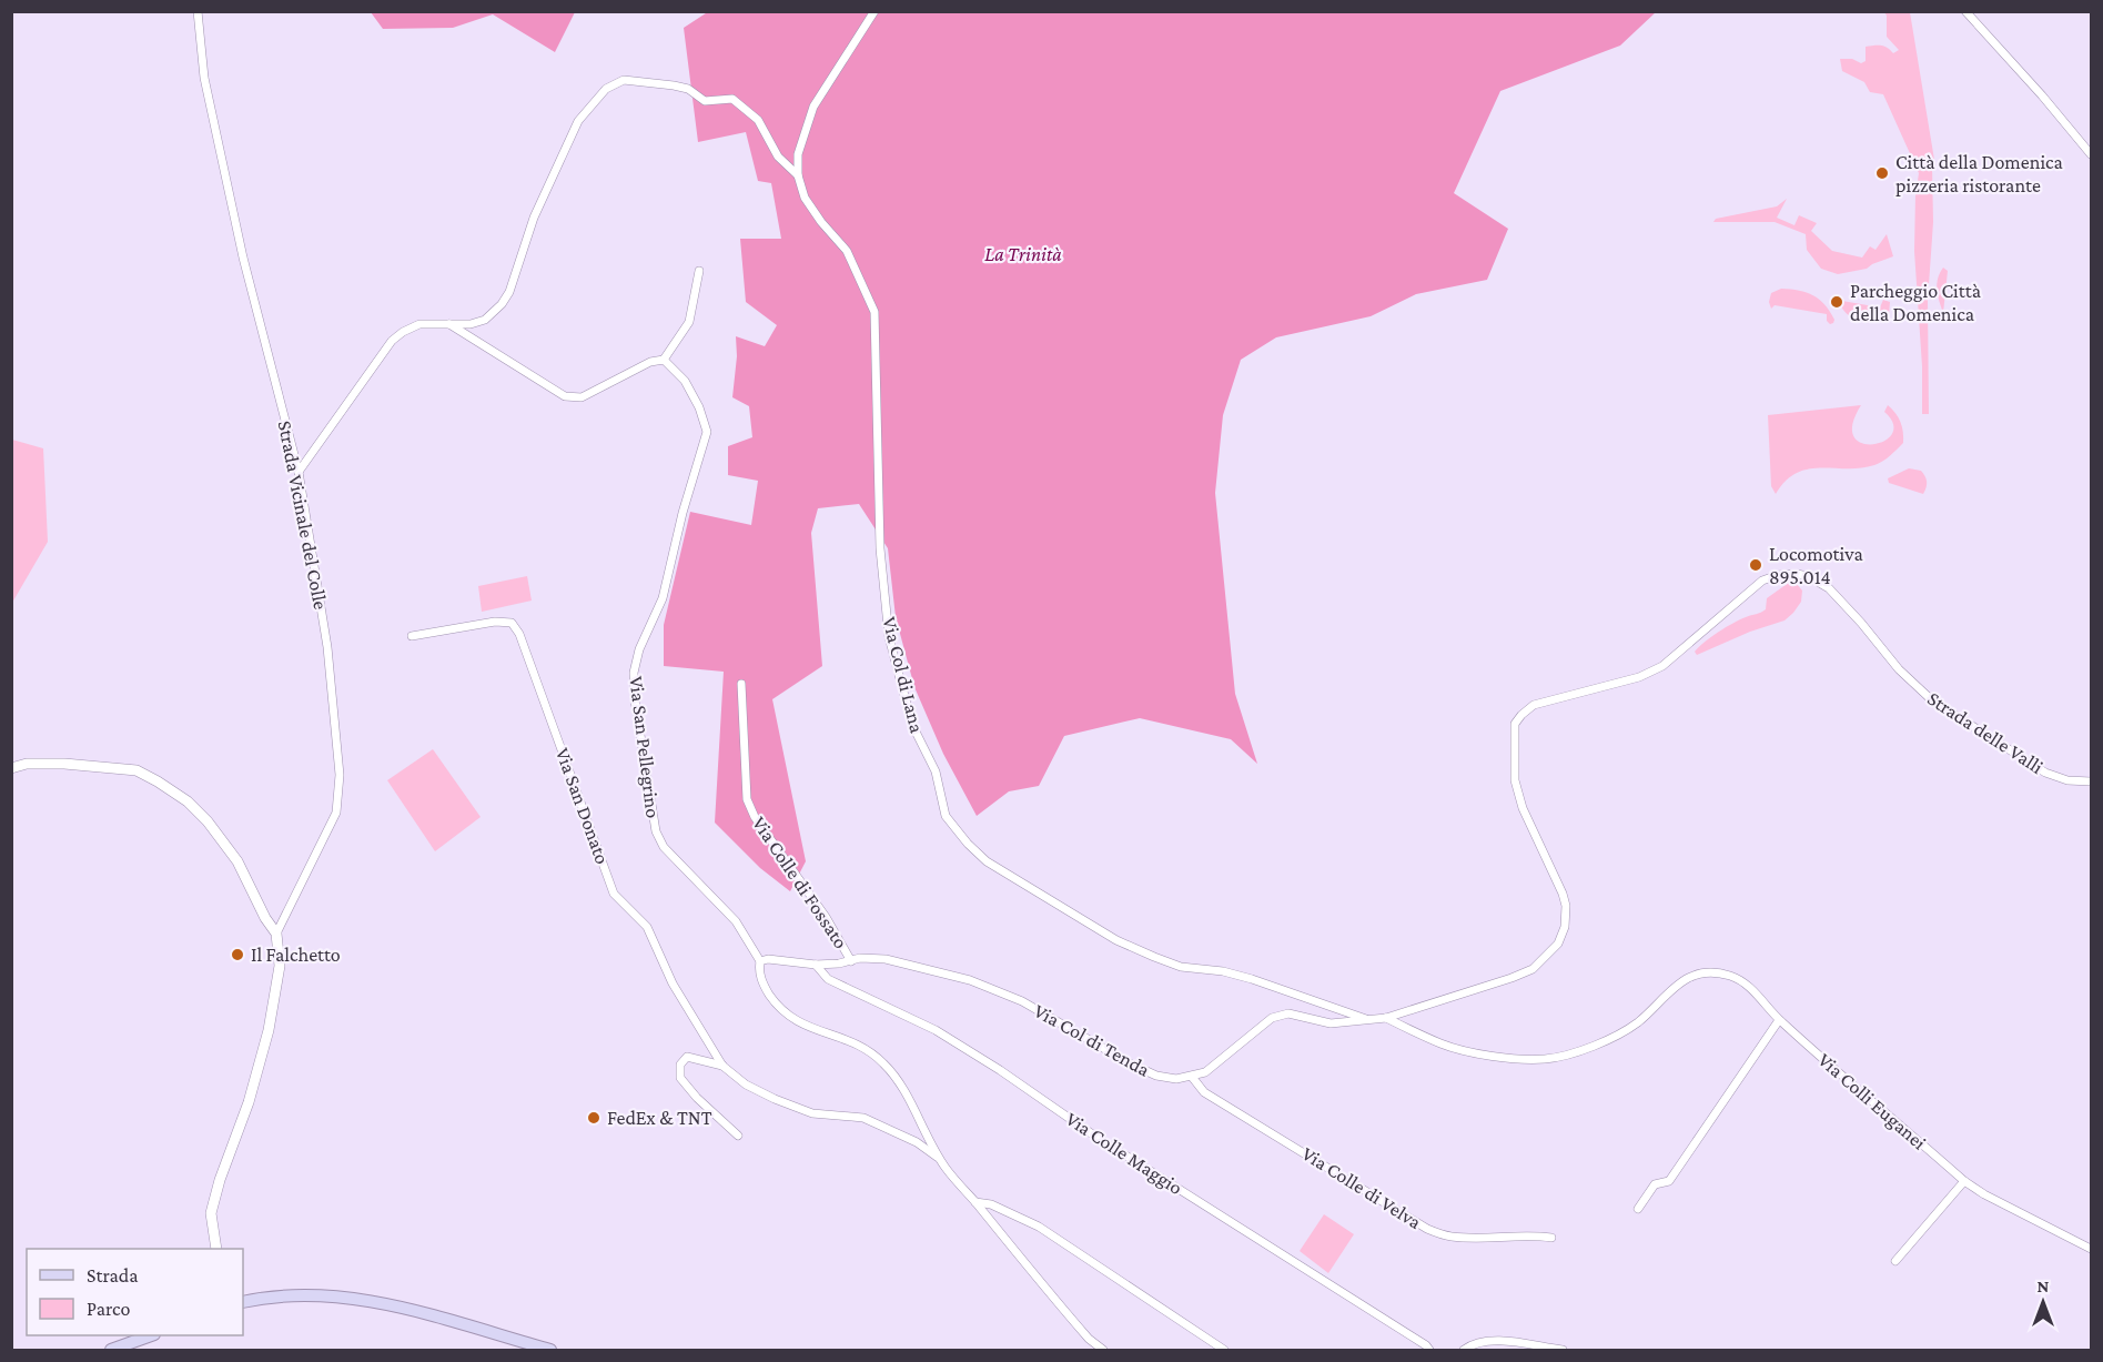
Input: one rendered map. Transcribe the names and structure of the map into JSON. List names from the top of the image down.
{
  "streets": {
    "street": [
      "Strada Vicinale del Colle",
      "Via Col di Lana",
      "Strada delle Valli",
      "Via San Pellegrino",
      "Via San Donato",
      "Via Colle di Fossato",
      "Via Col di Tenda",
      "Via Colli Euganei",
      "Via Colle Maggio",
      "Via Colle di Velva"
    ]
  },
  "crossings": [
    ["Strada delle Valli", "Via Colli Euganei"],
    ["Via San Pellegrino", "Via Col di Tenda"],
    ["Via Colle di Fossato", "Via Col di Tenda"],
    ["Via Col di Tenda", "Via Colle Maggio"],
    ["Via Col di Tenda", "Via Colle di Velva"]
  ],
  "parks": ["La Trinità"],
  "places": [
    "Città della Domenica pizzeria ristorante",
    "Parcheggio Città della Domenica",
    "Locomotiva 895.014",
    "Il Falchetto",
    "FedEx & TNT"
  ],
  "legend": ["Strada", "Parco"],
  "north": "top"
}
